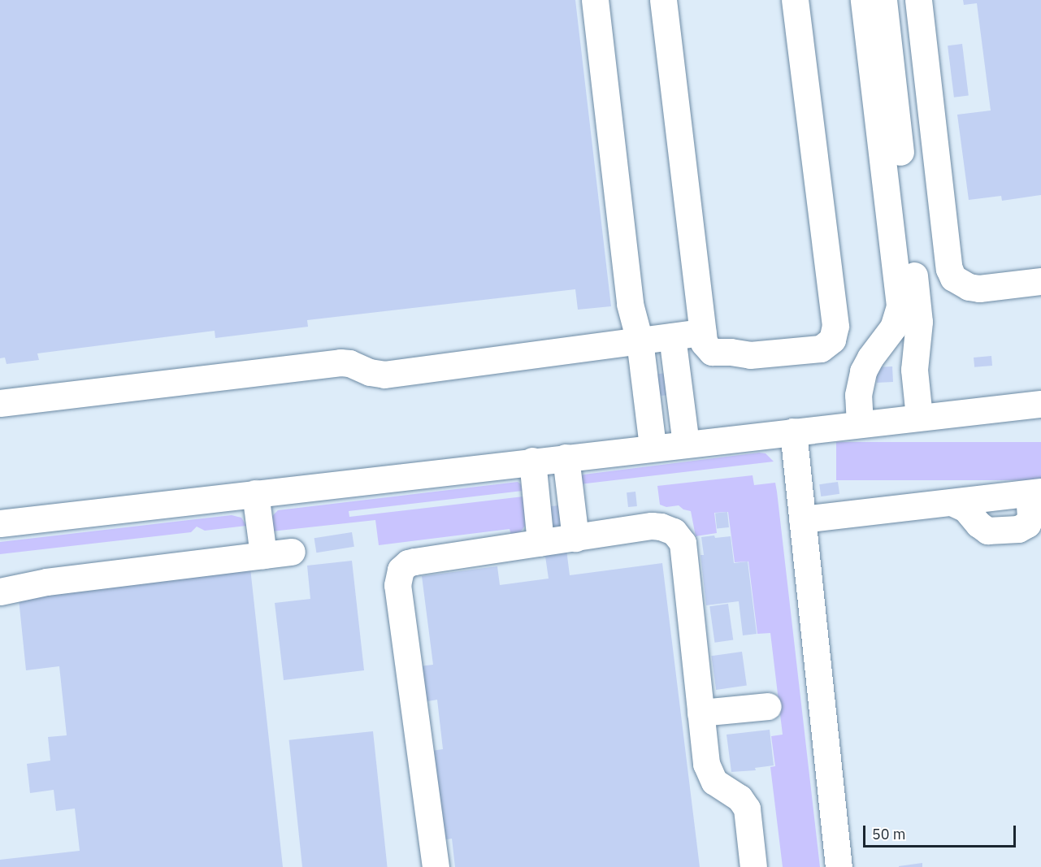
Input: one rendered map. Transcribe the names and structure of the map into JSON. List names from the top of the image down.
{
  "scale_bar": "50 m"
}
